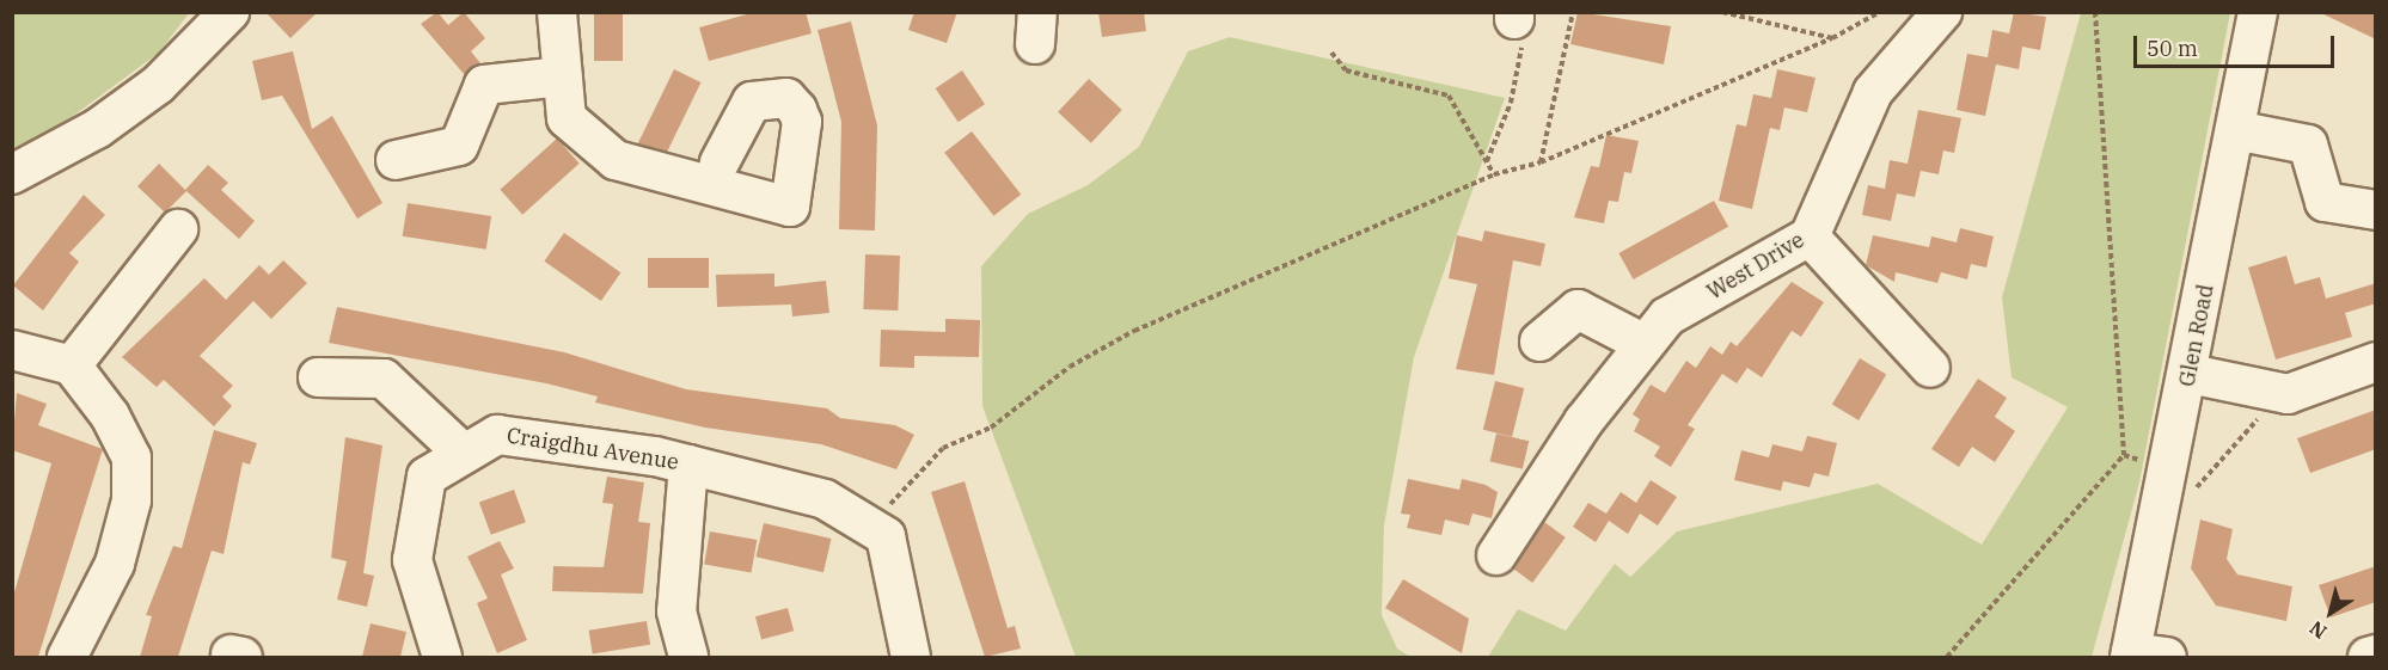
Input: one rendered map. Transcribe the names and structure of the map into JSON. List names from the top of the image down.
{
  "streets": {
    "street": ["West Drive", "Glen Road", "Craigdhu Avenue"]
  },
  "scale_bar": "50 m",
  "north": "bottom left"
}
